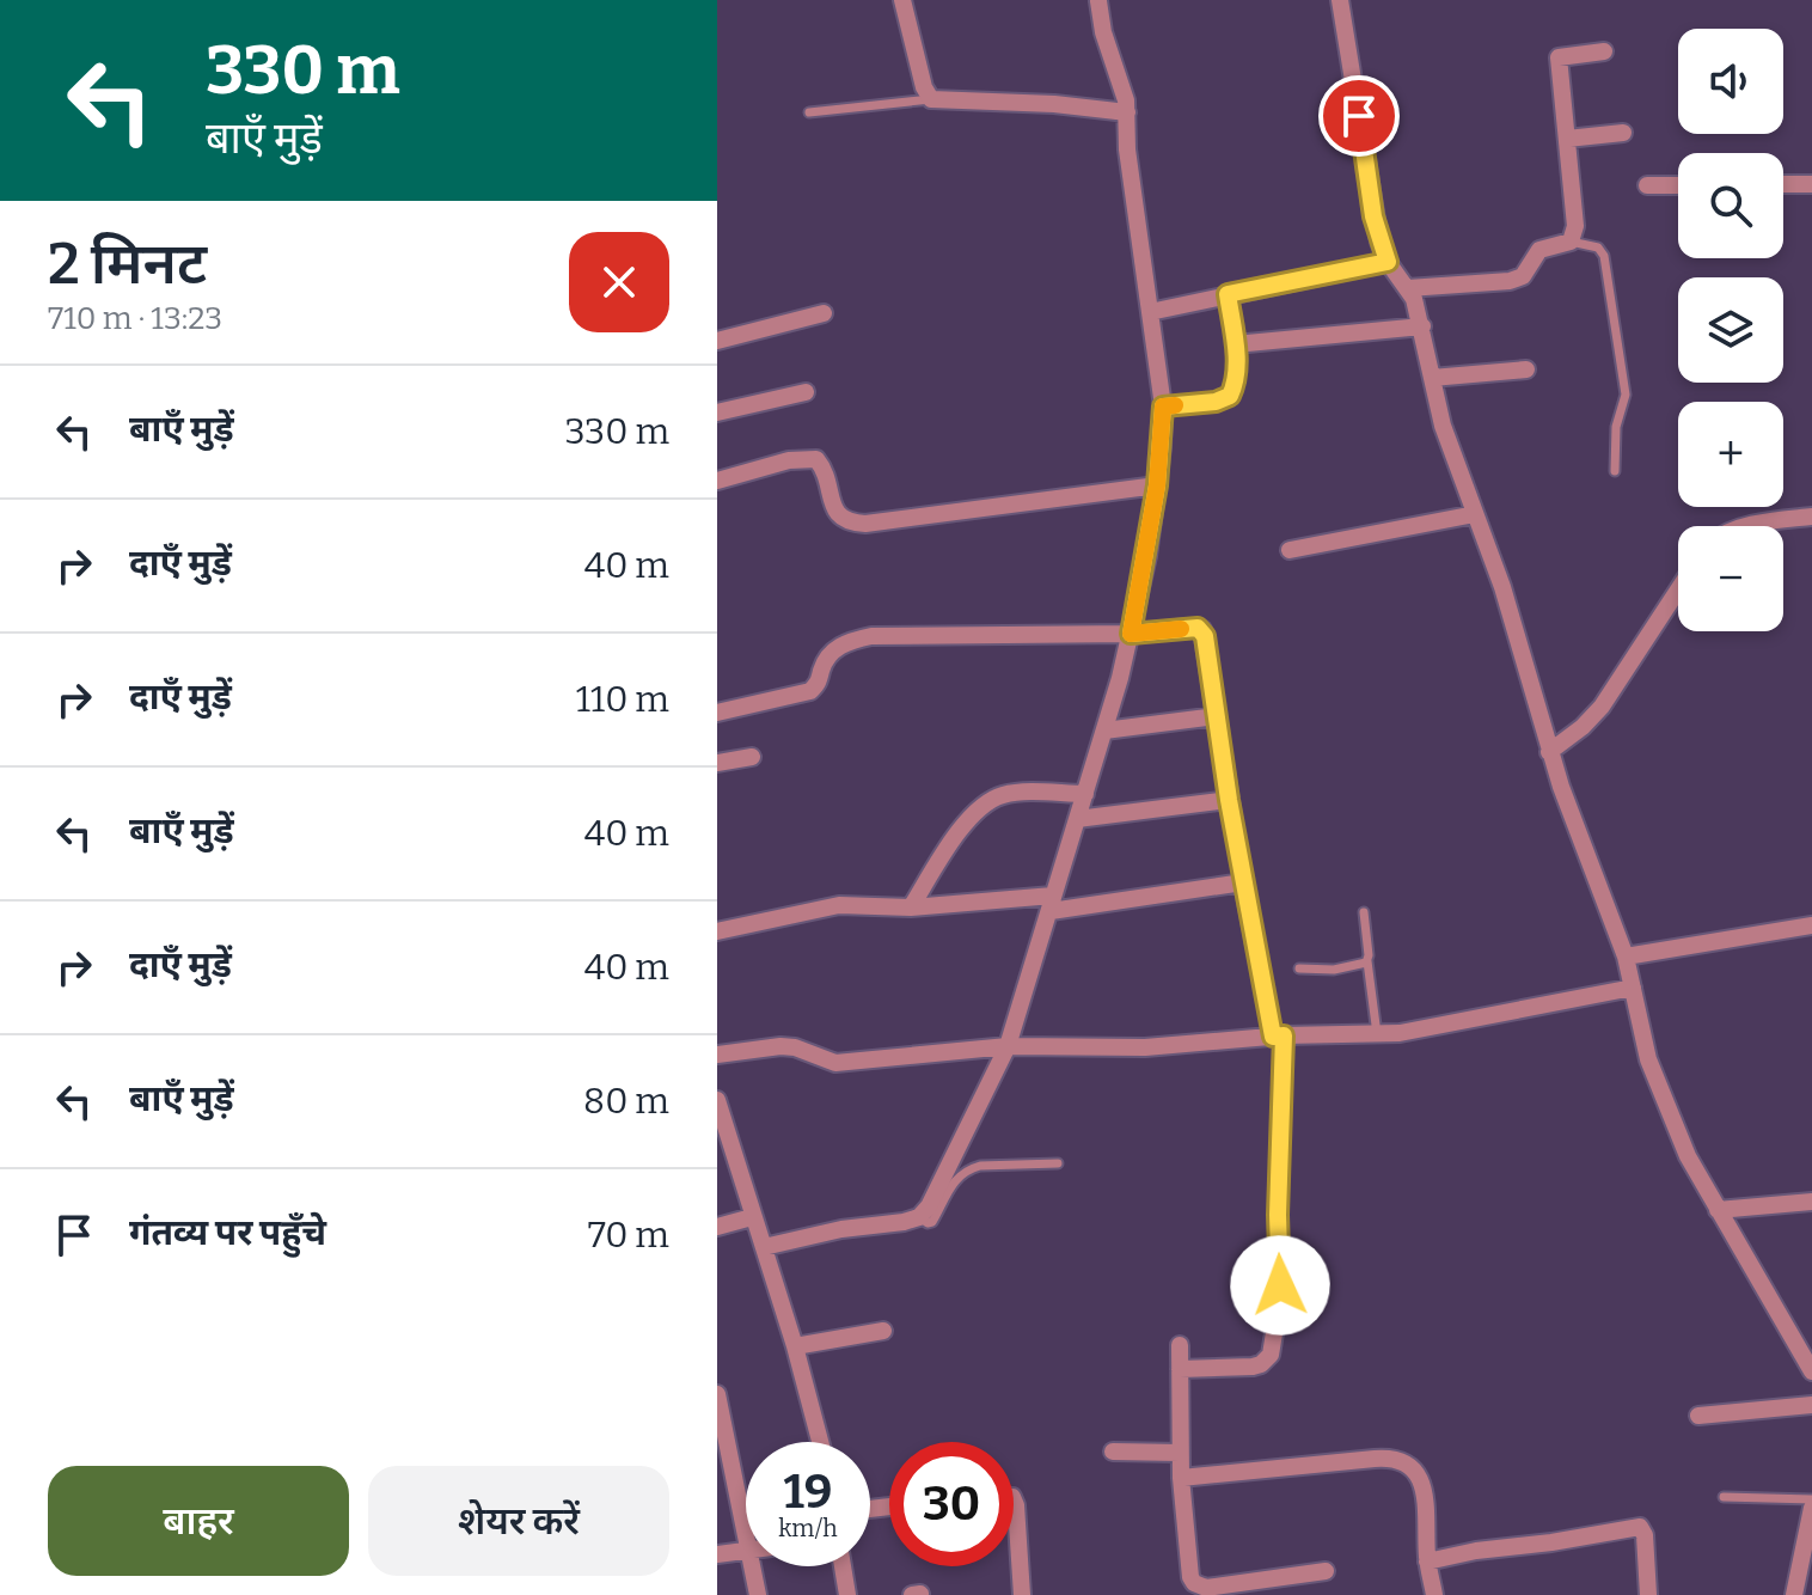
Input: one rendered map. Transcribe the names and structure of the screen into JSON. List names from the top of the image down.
{
  "page": {
    "turn": ["330 m", "बाएँ मुड़ें"],
    "map_buttons": ["+", "−"],
    "heading": ["2 मिनट", "710 m · 13:23"],
    "list": [
      {
        "name": "बाएँ मुड़ें",
        "value": "330 m"
      },
      {
        "name": "दाएँ मुड़ें",
        "value": "40 m"
      },
      {
        "name": "दाएँ मुड़ें",
        "value": "110 m"
      },
      {
        "name": "बाएँ मुड़ें",
        "value": "40 m"
      },
      {
        "name": "दाएँ मुड़ें",
        "value": "40 m"
      },
      {
        "name": "बाएँ मुड़ें",
        "value": "80 m"
      },
      {
        "name": "गंतव्य पर पहुँचे",
        "value": "70 m"
      }
    ],
    "speed": "19 km/h",
    "limit": "30",
    "buttons": ["बाहर", "शेयर करें"]
  }
}
